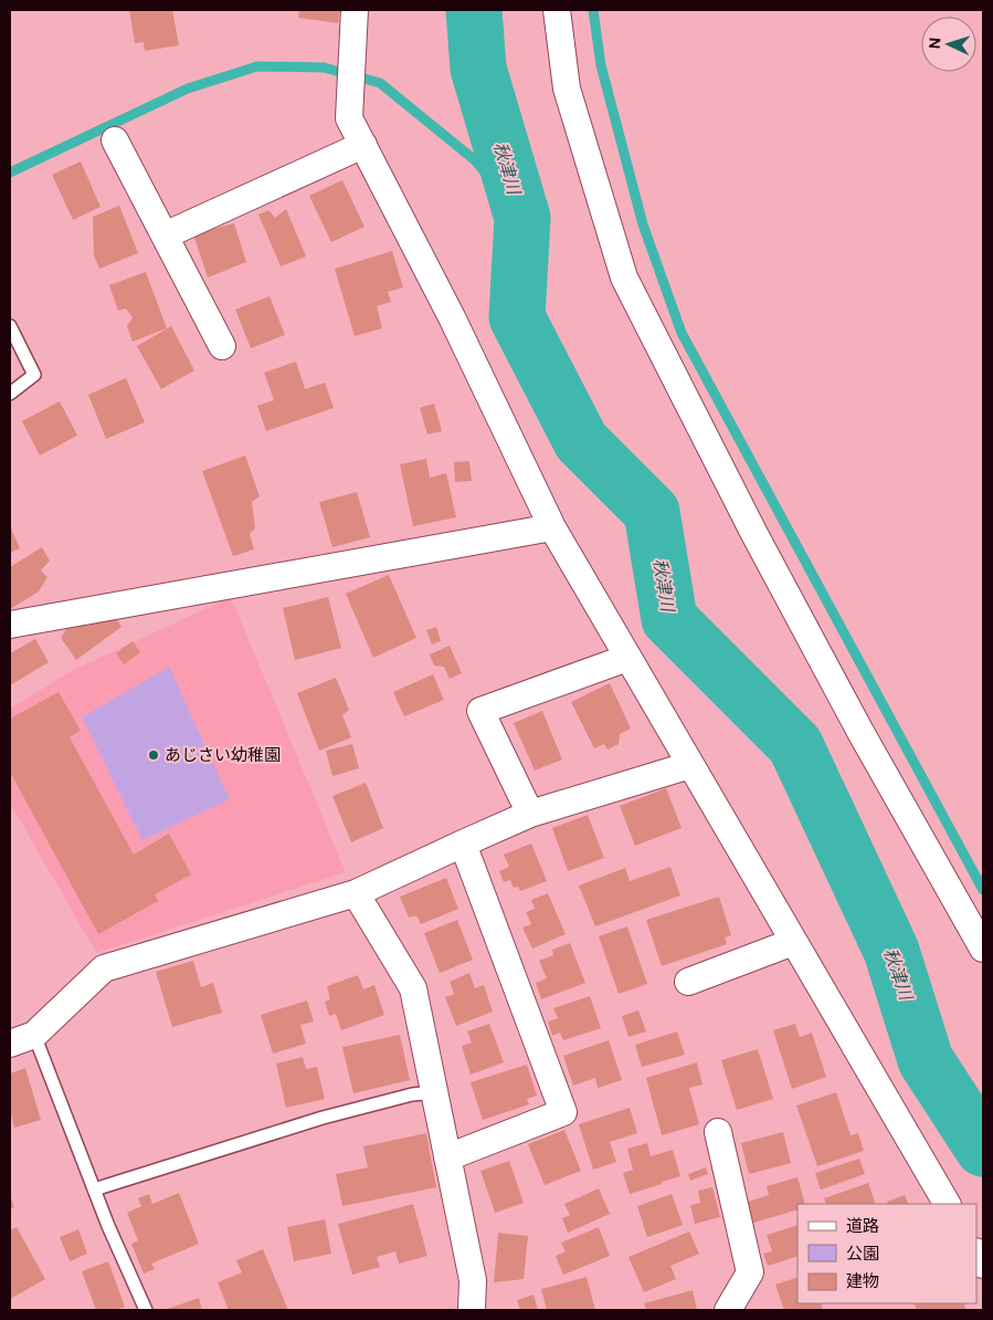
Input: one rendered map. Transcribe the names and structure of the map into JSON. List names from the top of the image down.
{
  "water": ["秋津川"],
  "places": ["あじさい幼稚園"],
  "legend": ["道路", "公園", "建物"],
  "north": "left"
}
